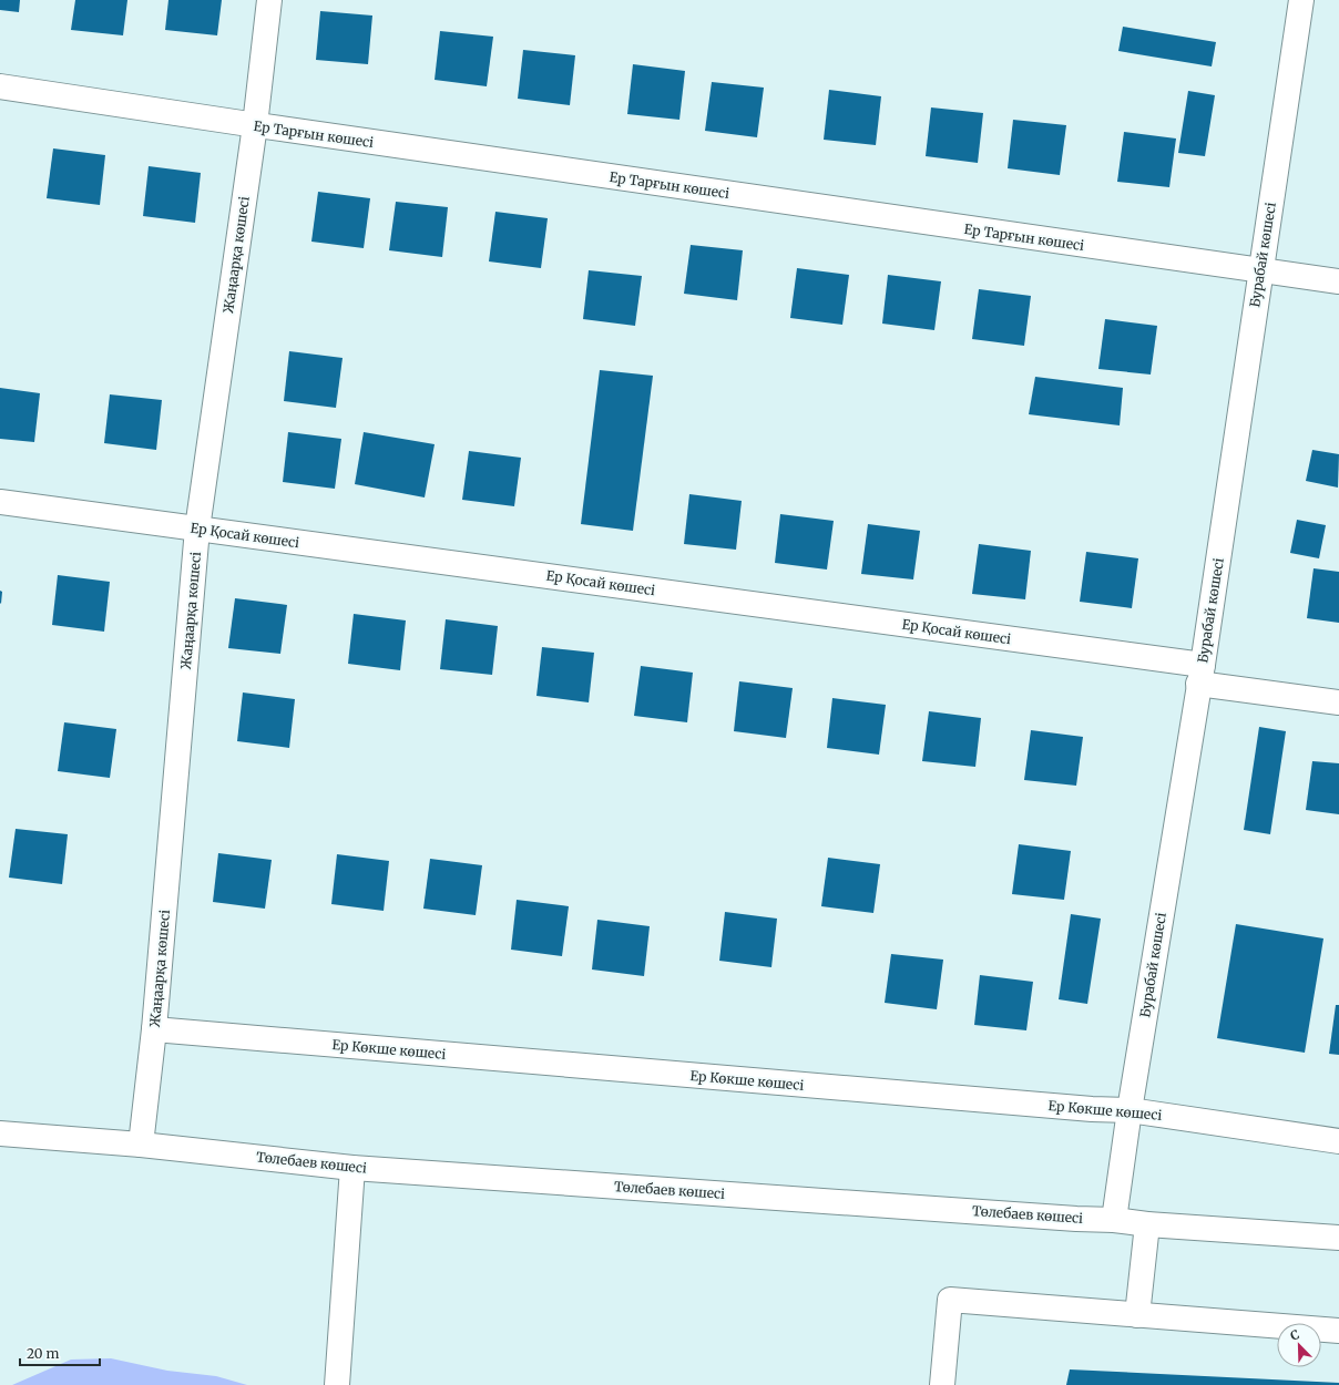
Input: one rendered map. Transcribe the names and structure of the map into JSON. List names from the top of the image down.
{
  "streets": {
    "street": [
      "Ер Тарғын көшесі",
      "Жаңаарқа көшесі",
      "Бурабай көшесі",
      "Ер Қосай көшесі",
      "Ер Көкше көшесі",
      "Төлебаев көшесі"
    ]
  },
  "crossings": [
    ["Ер Тарғын көшесі", "Жаңаарқа көшесі"],
    ["Ер Тарғын көшесі", "Бурабай көшесі"],
    ["Жаңаарқа көшесі", "Ер Қосай көшесі"],
    ["Жаңаарқа көшесі", "Ер Көкше көшесі"],
    ["Жаңаарқа көшесі", "Төлебаев көшесі"],
    ["Бурабай көшесі", "Ер Қосай көшесі"],
    ["Бурабай көшесі", "Ер Көкше көшесі"],
    ["Бурабай көшесі", "Төлебаев көшесі"]
  ],
  "scale_bar": "20 m",
  "north": "top left"
}
